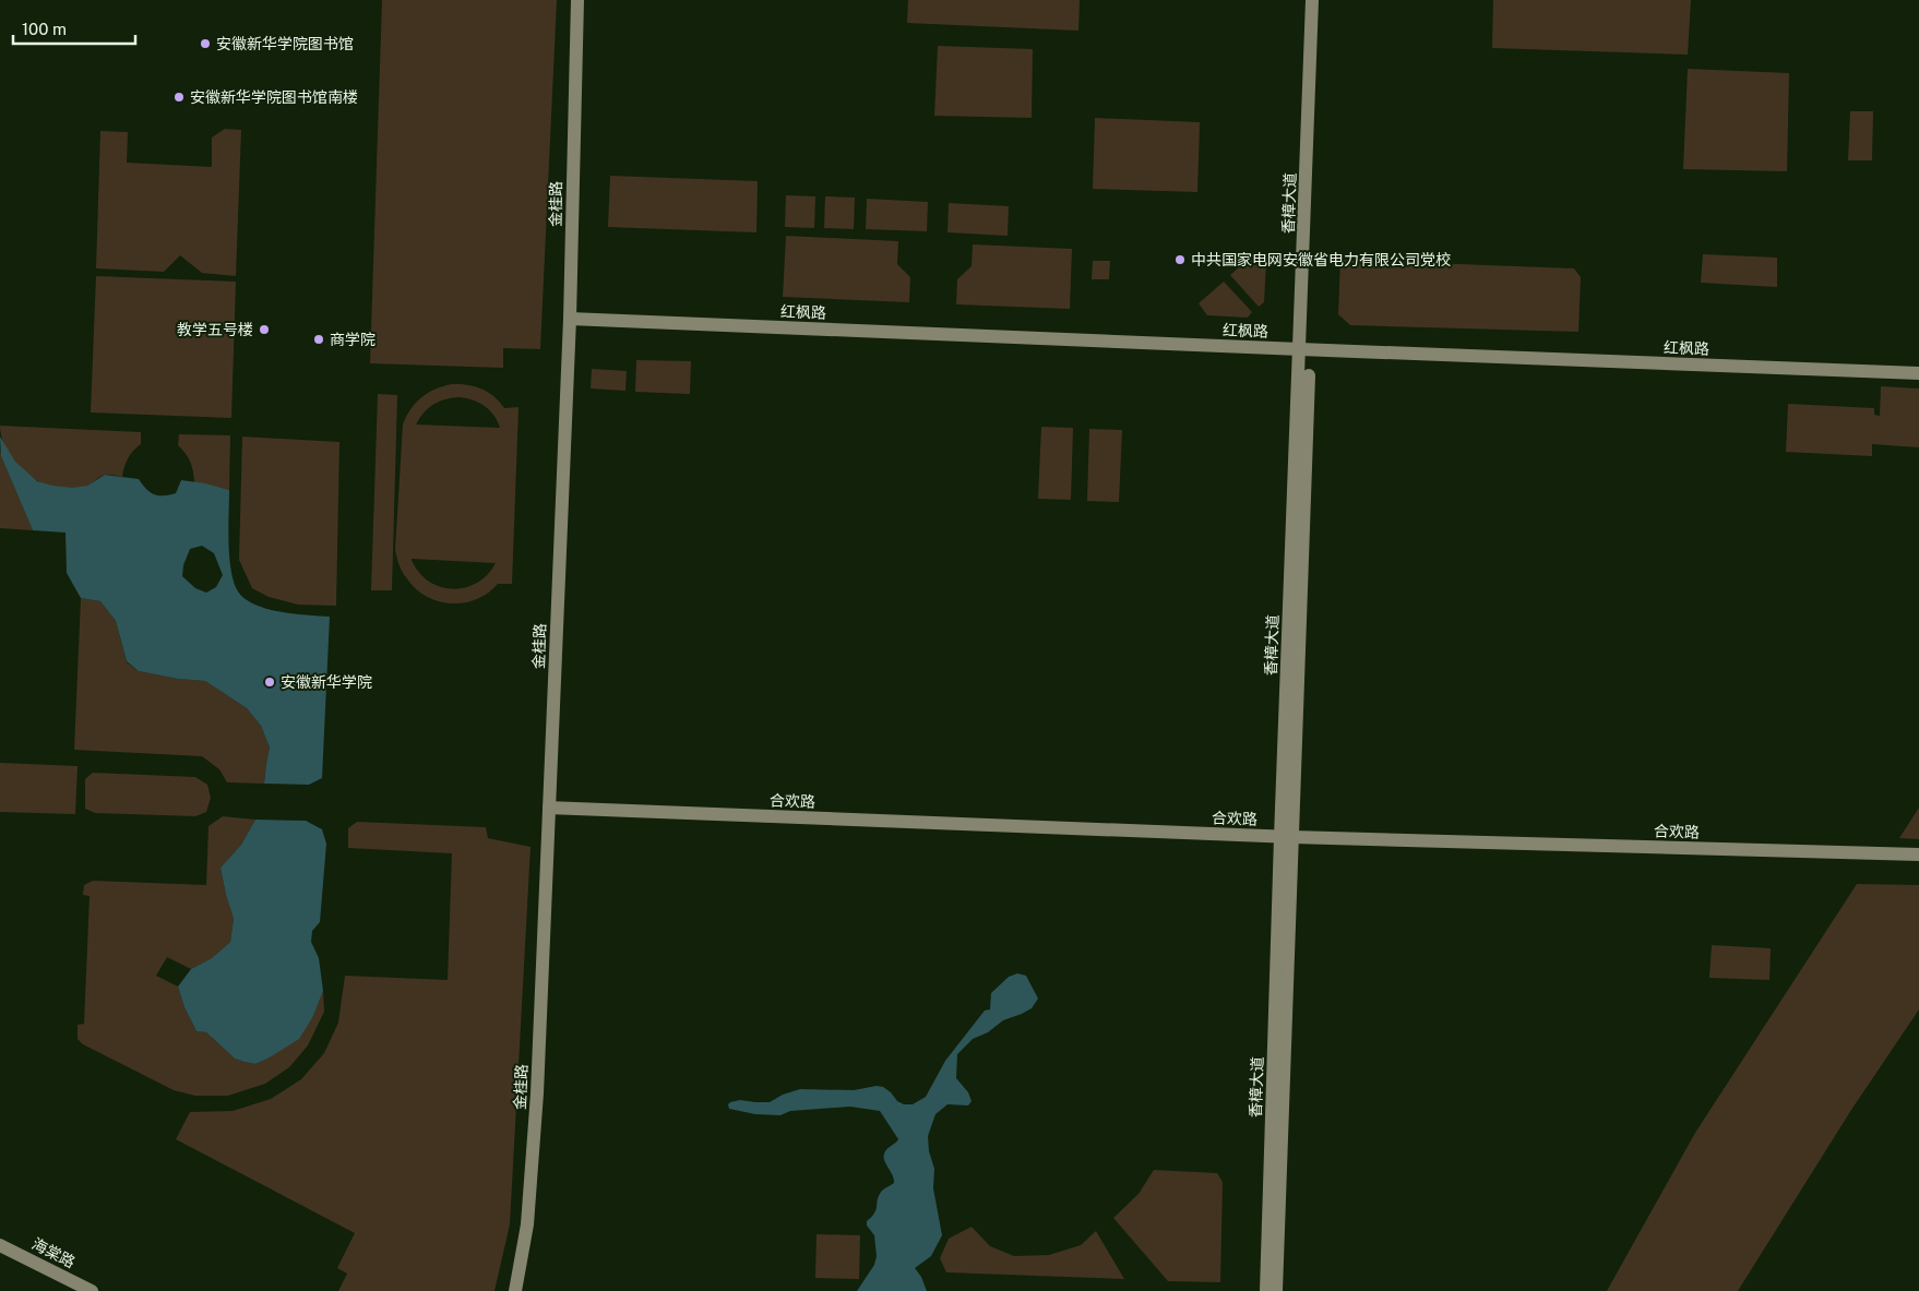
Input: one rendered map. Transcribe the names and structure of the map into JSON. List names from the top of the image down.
{
  "streets": {
    "street": [
      "香樟大道",
      "金桂路",
      "红枫路",
      "合欢路",
      "海棠路"
    ]
  },
  "crossings": [
    ["香樟大道", "红枫路"],
    ["香樟大道", "合欢路"],
    ["金桂路", "红枫路"],
    ["金桂路", "合欢路"]
  ],
  "places": [
    "安徽新华学院图书馆",
    "安徽新华学院图书馆南楼",
    "中共国家电网安徽省电力有限公司党校",
    "教学五号楼",
    "商学院",
    "安徽新华学院"
  ],
  "scale_bar": "100 m"
}
